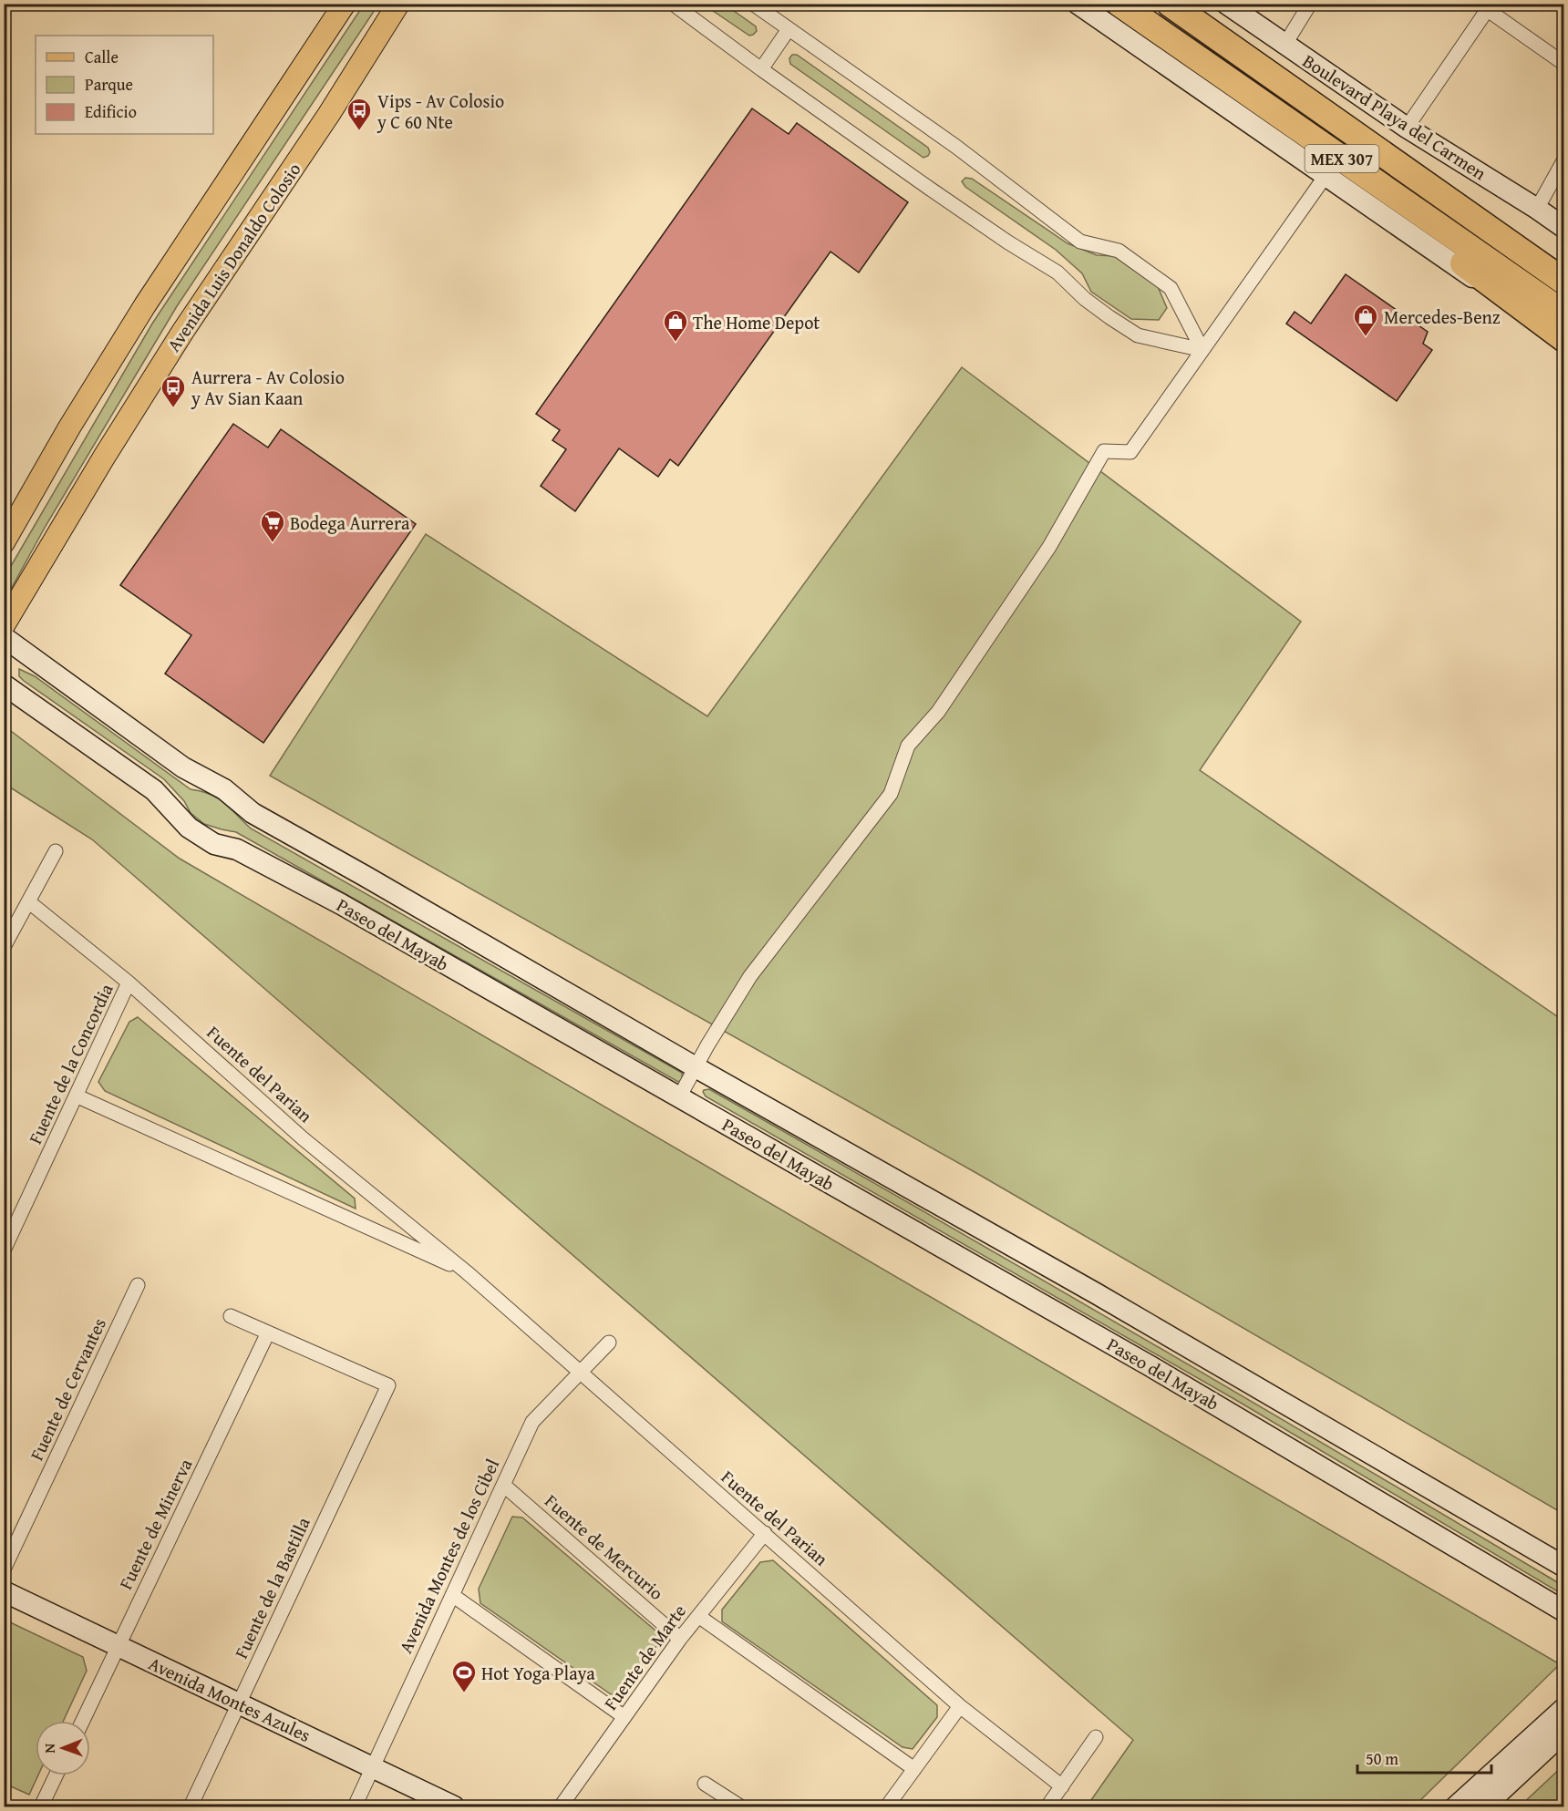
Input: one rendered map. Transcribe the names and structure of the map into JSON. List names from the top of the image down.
{
  "streets": {
    "highway": ["MEX 307"],
    "main road": [
      "Boulevard Playa del Carmen",
      "Avenida Luis Donaldo Colosio",
      "Paseo del Mayab",
      "Avenida Montes Azules"
    ],
    "street": [
      "Fuente de la Concordia",
      "Fuente del Parian",
      "Fuente de Cervantes",
      "Fuente de Minerva",
      "Fuente de Mercurio",
      "Avenida Montes de los Cibel",
      "Fuente de la Bastilla",
      "Fuente de Marte"
    ]
  },
  "crossings": [
    ["Fuente de la Concordia", "Fuente del Parian"],
    ["Fuente del Parian", "Avenida Montes de los Cibel"],
    ["Fuente del Parian", "Fuente de Marte"],
    ["Fuente de Minerva", "Fuente de la Bastilla"],
    ["Fuente de Minerva", "Avenida Montes Azules"],
    ["Fuente de Mercurio", "Avenida Montes de los Cibel"],
    ["Fuente de Mercurio", "Fuente de Marte"],
    ["Avenida Montes de los Cibel", "Avenida Montes Azules"],
    ["Fuente de la Bastilla", "Avenida Montes Azules"]
  ],
  "places": {
    "bus stop": ["Vips - Av Colosio y C 60 Nte", "Aurrera - Av Colosio y Av Sian Kaan"],
    "shop": ["Mercedes-Benz", "The Home Depot"],
    "supermarket": ["Bodega Aurrera"],
    "sports": ["Hot Yoga Playa"]
  },
  "legend": ["Calle", "Parque", "Edificio"],
  "scale_bar": "50 m",
  "north": "left"
}
